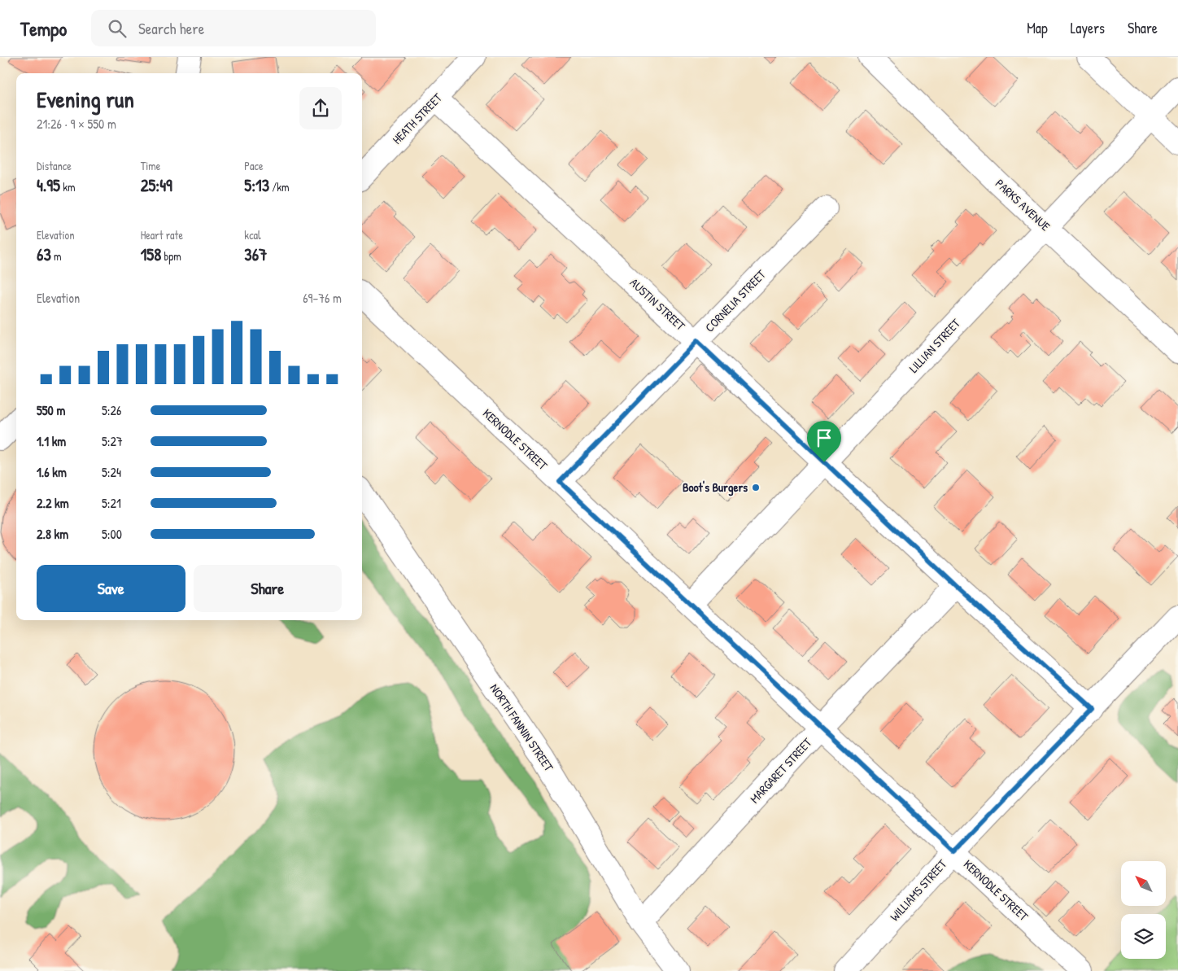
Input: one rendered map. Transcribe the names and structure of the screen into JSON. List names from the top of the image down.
{
  "streets": {
    "street": [
      "HEATH STREET",
      "PARKS AVENUE",
      "CORNELIA STREET",
      "AUSTIN STREET",
      "LILLIAN STREET",
      "KERNODLE STREET",
      "NORTH FANNIN STREET",
      "MARGARET STREET",
      "WILLIAMS STREET"
    ]
  },
  "crossings": [
    ["HEATH STREET", "AUSTIN STREET"],
    ["PARKS AVENUE", "LILLIAN STREET"],
    ["CORNELIA STREET", "AUSTIN STREET"],
    ["CORNELIA STREET", "KERNODLE STREET"],
    ["AUSTIN STREET", "LILLIAN STREET"],
    ["AUSTIN STREET", "MARGARET STREET"],
    ["AUSTIN STREET", "WILLIAMS STREET"],
    ["LILLIAN STREET", "KERNODLE STREET"],
    ["KERNODLE STREET", "MARGARET STREET"],
    ["KERNODLE STREET", "WILLIAMS STREET"],
    ["NORTH FANNIN STREET", "MARGARET STREET"]
  ],
  "places": ["Boot's Burgers"],
  "north": "top left",
  "page": {
    "header": "Tempo",
    "search": "Search here",
    "nav": ["Map", "Layers", "Share"],
    "heading": ["Evening run", "21:26 · 9 × 550 m"],
    "stats": [
      ["Distance", "4.95 km"],
      ["Time", "25:49"],
      ["Pace", "5:13 /km"],
      ["Elevation", "63 m"],
      ["Heart rate", "158 bpm"],
      ["kcal", "367"]
    ],
    "chart": ["Elevation", "69–76 m"],
    "list": [
      {
        "name": "550 m",
        "note": "5:26"
      },
      {
        "name": "1.1 km",
        "note": "5:27"
      },
      {
        "name": "1.6 km",
        "note": "5:24"
      },
      {
        "name": "2.2 km",
        "note": "5:21"
      },
      {
        "name": "2.8 km",
        "note": "5:00"
      }
    ],
    "buttons": ["Save", "Share"]
  }
}
